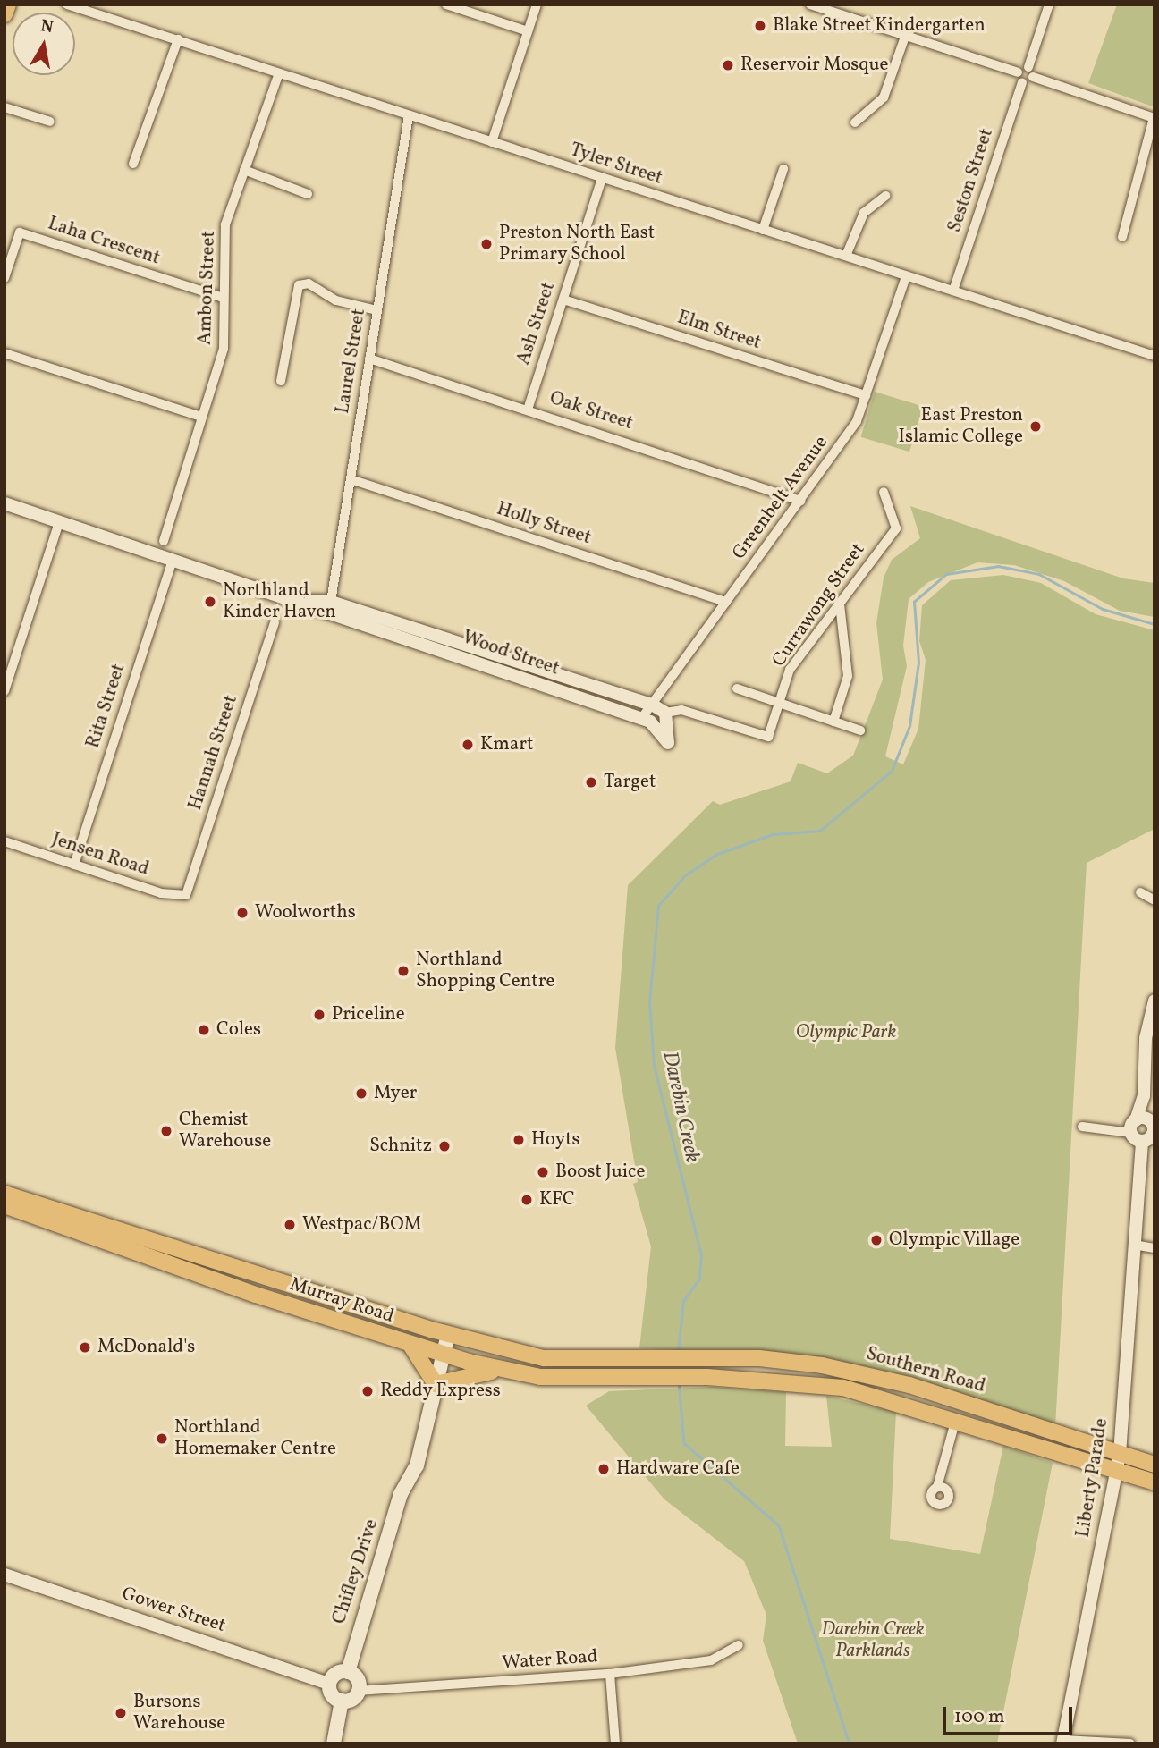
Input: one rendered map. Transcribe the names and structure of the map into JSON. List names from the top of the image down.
{
  "streets": {
    "main road": ["Murray Road", "Southern Road", "Chifley Drive"],
    "street": [
      "Tyler Street",
      "Seston Street",
      "Laha Crescent",
      "Ambon Street",
      "Ash Street",
      "Elm Street",
      "Laurel Street",
      "Oak Street",
      "Greenbelt Avenue",
      "Holly Street",
      "Currawong Street",
      "Wood Street",
      "Rita Street",
      "Hannah Street",
      "Jensen Road",
      "Liberty Parade",
      "Gower Street",
      "Water Road"
    ]
  },
  "crossings": [
    ["Tyler Street", "Seston Street"],
    ["Tyler Street", "Ambon Street"],
    ["Tyler Street", "Ash Street"],
    ["Tyler Street", "Laurel Street"],
    ["Tyler Street", "Greenbelt Avenue"],
    ["Laha Crescent", "Ambon Street"],
    ["Ash Street", "Elm Street"],
    ["Ash Street", "Oak Street"],
    ["Elm Street", "Greenbelt Avenue"],
    ["Laurel Street", "Oak Street"],
    ["Laurel Street", "Holly Street"],
    ["Laurel Street", "Wood Street"],
    ["Oak Street", "Greenbelt Avenue"],
    ["Greenbelt Avenue", "Holly Street"],
    ["Greenbelt Avenue", "Wood Street"],
    ["Currawong Street", "Wood Street"],
    ["Wood Street", "Rita Street"],
    ["Rita Street", "Jensen Road"],
    ["Hannah Street", "Jensen Road"],
    ["Murray Road", "Southern Road"],
    ["Murray Road", "Chifley Drive"],
    ["Southern Road", "Liberty Parade"],
    ["Chifley Drive", "Gower Street"],
    ["Chifley Drive", "Water Road"],
    ["Gower Street", "Water Road"]
  ],
  "water": ["Darebin Creek"],
  "parks": ["Olympic Park", "Darebin Creek Parklands"],
  "places": [
    "Blake Street Kindergarten",
    "Reservoir Mosque",
    "Preston North East Primary School",
    "East Preston Islamic College",
    "Northland Kinder Haven",
    "Kmart",
    "Target",
    "Woolworths",
    "Northland Shopping Centre",
    "Priceline",
    "Coles",
    "Myer",
    "Chemist Warehouse",
    "Hoyts",
    "Schnitz",
    "Boost Juice",
    "KFC",
    "Westpac/BOM",
    "Olympic Village",
    "McDonald's",
    "Reddy Express",
    "Northland Homemaker Centre",
    "Hardware Cafe",
    "Bursons Warehouse"
  ],
  "scale_bar": "100 m",
  "north": "top"
}
